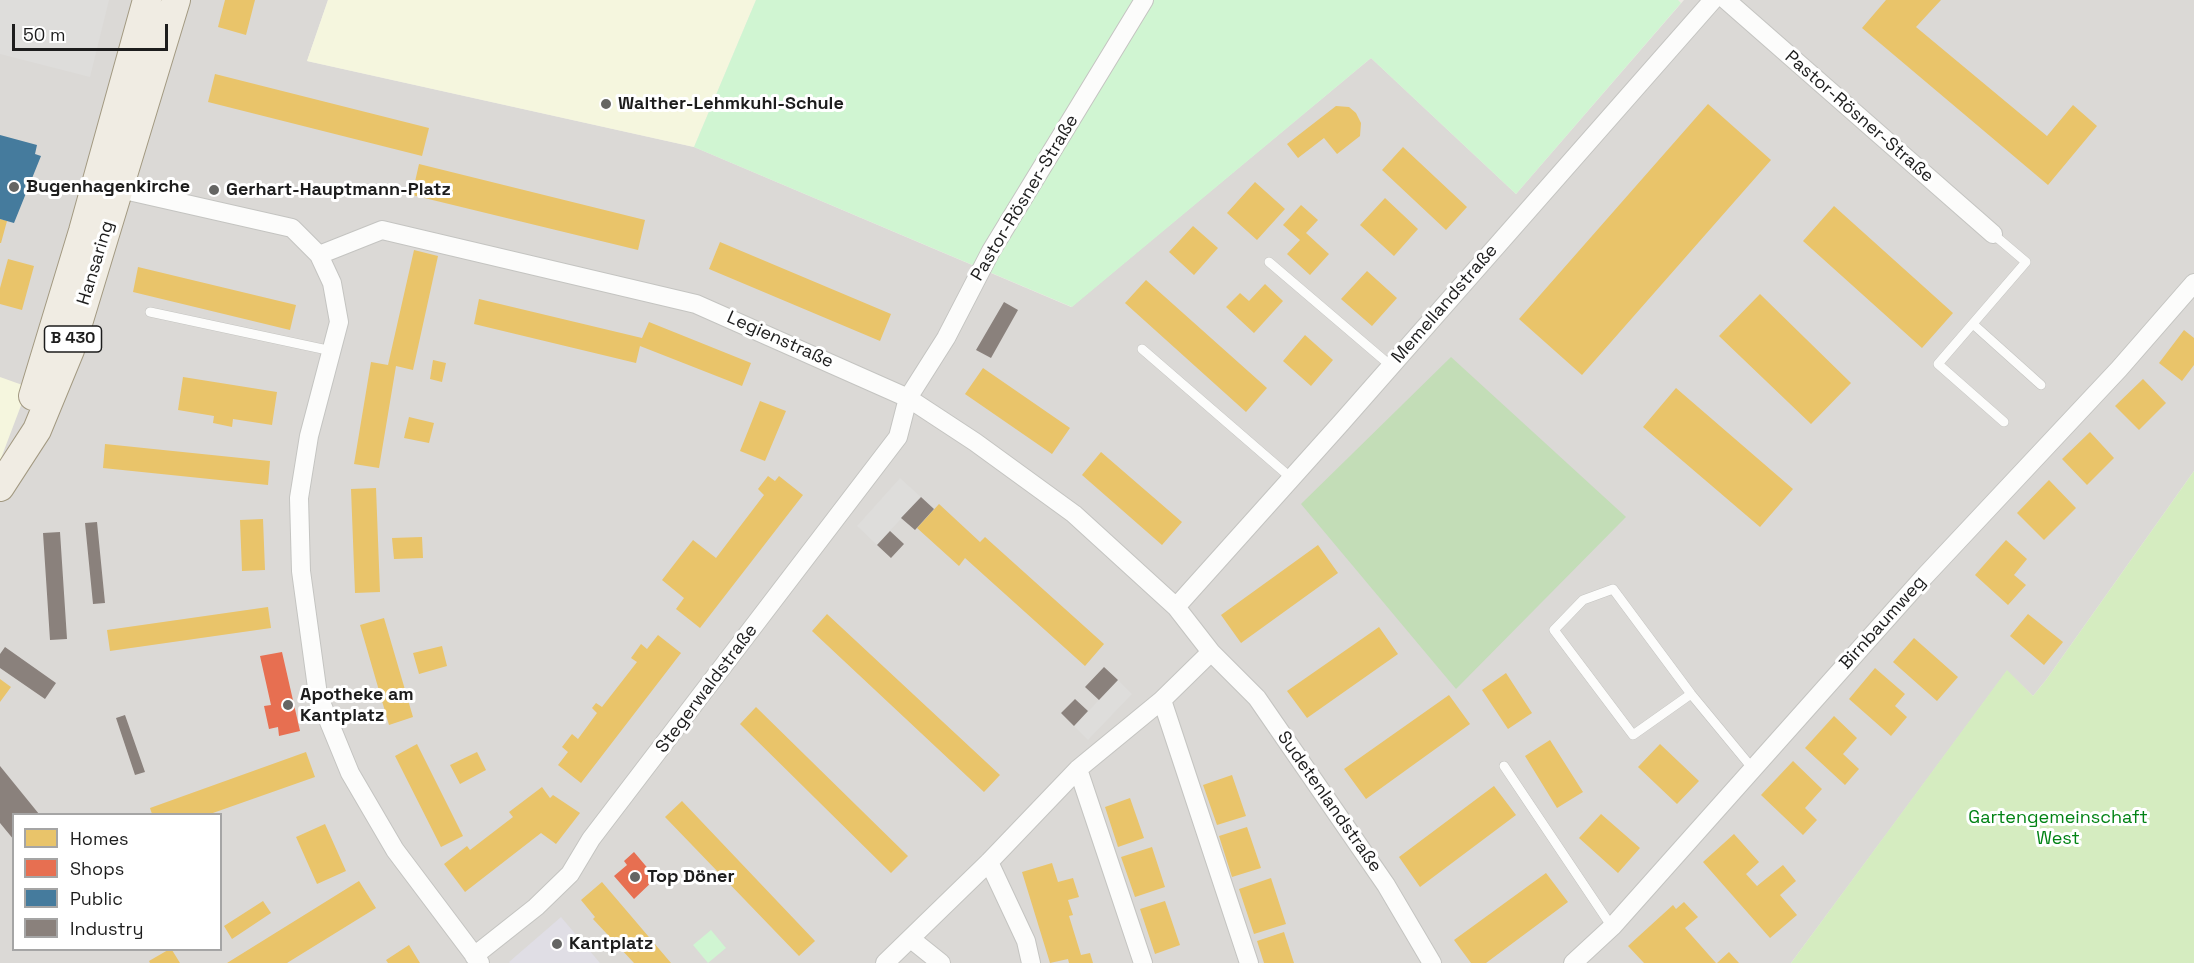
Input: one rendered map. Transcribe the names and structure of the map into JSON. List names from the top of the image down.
{
  "streets": {
    "main road": ["Hansaring", "B 430"],
    "street": [
      "Pastor-Rösner-Straße",
      "Memellandstraße",
      "Legienstraße",
      "Birnbaumweg",
      "Stegerwaldstraße",
      "Sudetenlandstraße"
    ]
  },
  "crossings": [
    ["Pastor-Rösner-Straße", "Legienstraße"],
    ["Pastor-Rösner-Straße", "Stegerwaldstraße"],
    ["Memellandstraße", "Legienstraße"],
    ["Memellandstraße", "Sudetenlandstraße"],
    ["Legienstraße", "Stegerwaldstraße"],
    ["Legienstraße", "Sudetenlandstraße"]
  ],
  "parks": ["Gartengemeinschaft West"],
  "places": [
    "Walther-Lehmkuhl-Schule",
    "Bugenhagenkirche",
    "Gerhart-Hauptmann-Platz",
    "Apotheke am Kantplatz",
    "Top Döner",
    "Kantplatz"
  ],
  "legend": [
    "Homes",
    "Shops",
    "Public",
    "Industry"
  ],
  "scale_bar": "50 m"
}
